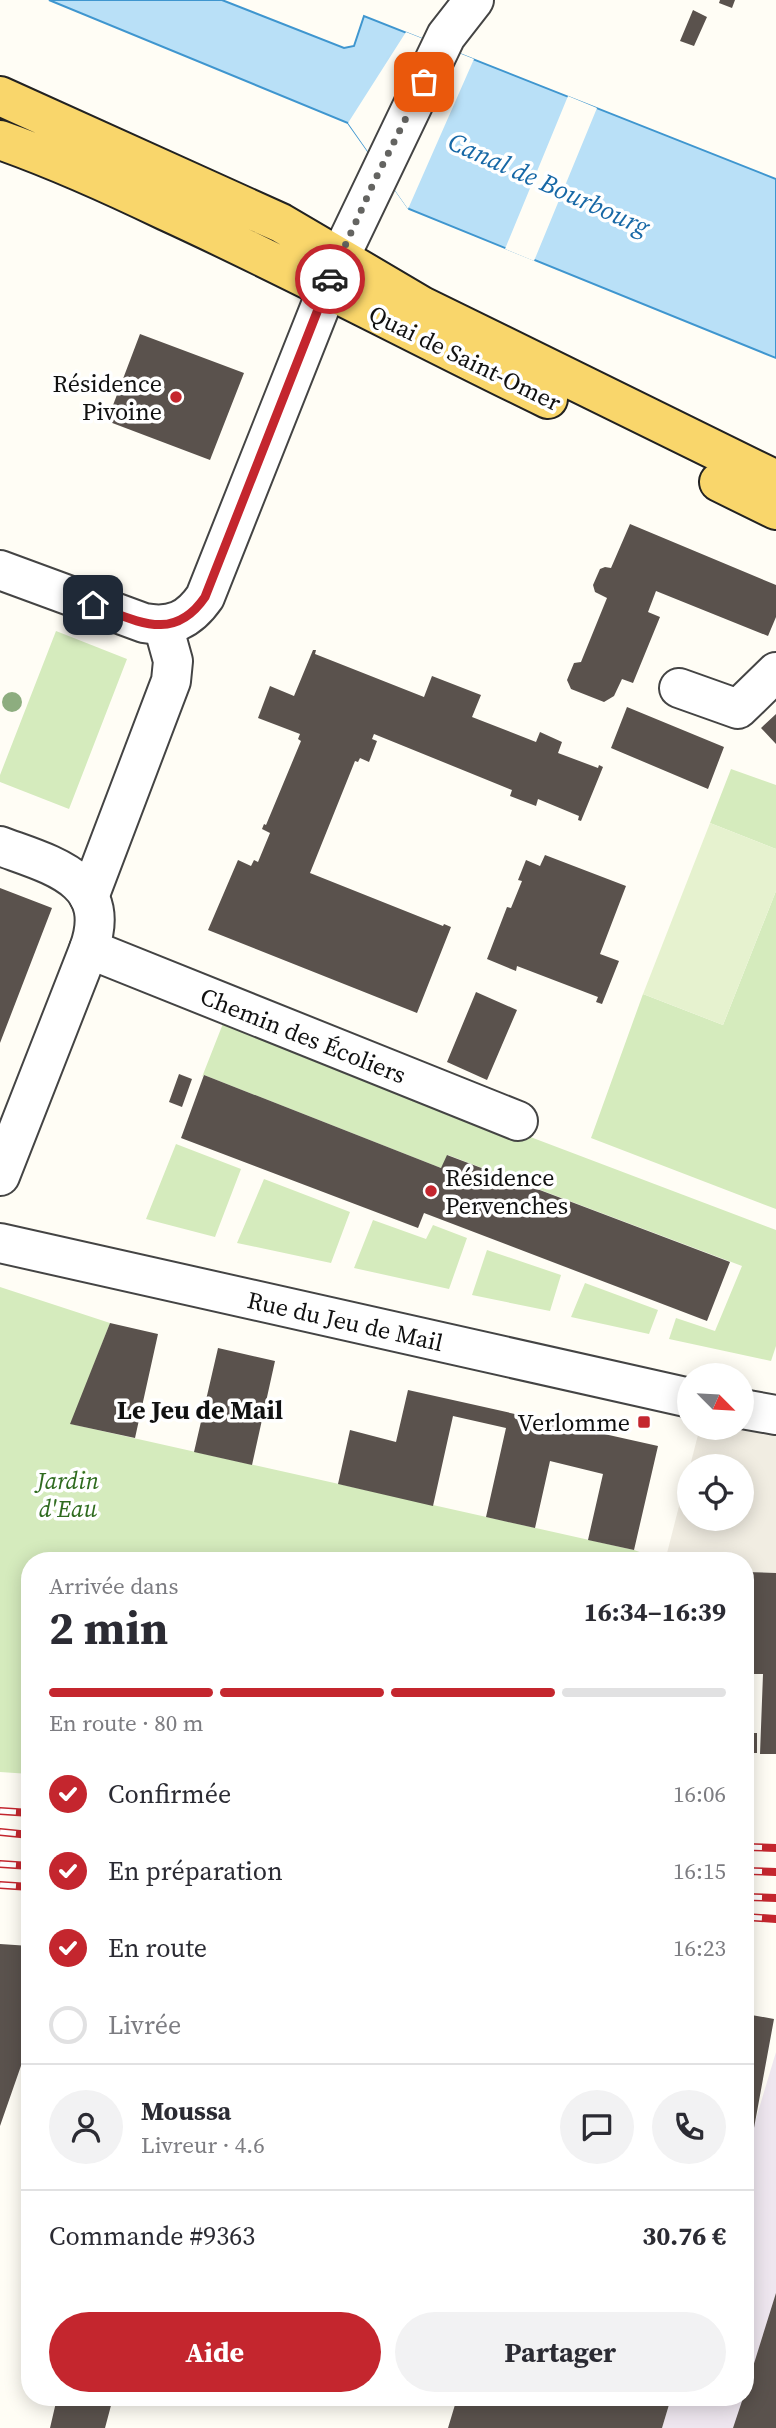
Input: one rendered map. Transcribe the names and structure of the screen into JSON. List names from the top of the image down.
{
  "streets": {
    "main road": ["Quai de Saint-Omer"],
    "street": ["Chemin des Écoliers", "Rue du Jeu de Mail"]
  },
  "districts": ["Le Jeu de Mail"],
  "water": ["Canal de Bourbourg"],
  "parks": ["Jardin d'Eau"],
  "places": {
    "other": ["Résidence Pivoine", "Résidence Pervenches"],
    "transit": ["Verlomme"]
  },
  "north": "bottom right",
  "page": {
    "heading": ["2 min", "Arrivée dans", "16:34–16:39"],
    "panel": [
      "Moussa",
      "Livreur · 4.6",
      "Commande #9363",
      "30.76 €"
    ],
    "bar": "En route · 80 m",
    "list": [
      ["Confirmée", "16:06"],
      ["En préparation", "16:15"],
      ["En route", "16:23"],
      "Livrée"
    ],
    "buttons": ["Aide", "Partager"]
  }
}
